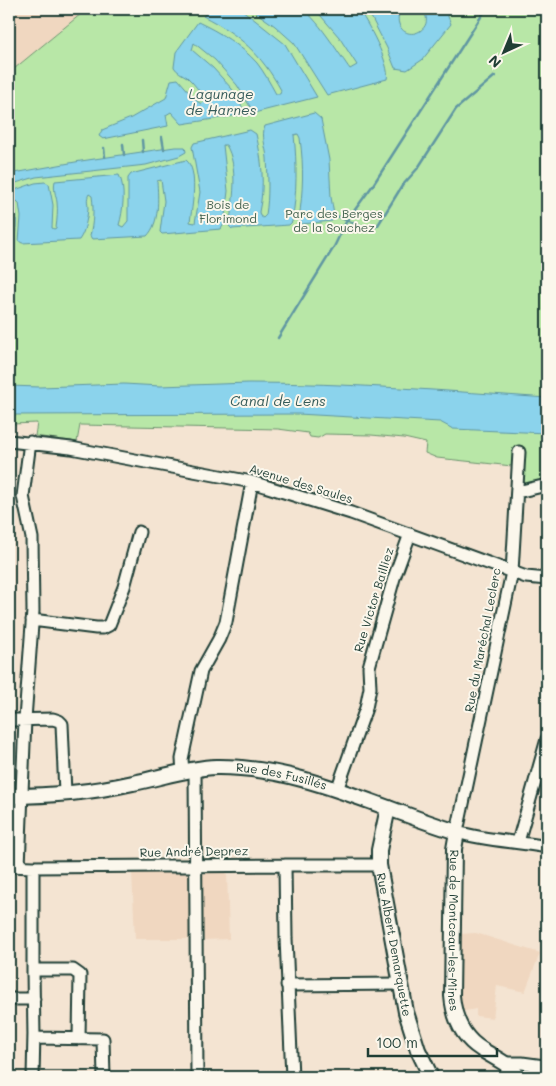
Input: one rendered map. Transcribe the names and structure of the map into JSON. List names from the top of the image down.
{
  "streets": {
    "main road": ["Rue des Fusillés", "Rue de Montceau-les-Mines", "Rue Albert Demarquette"],
    "street": [
      "Avenue des Saules",
      "Rue Victor Bailliez",
      "Rue du Maréchal Leclerc",
      "Rue André Deprez"
    ]
  },
  "crossings": [
    ["Avenue des Saules", "Rue Victor Bailliez"],
    ["Avenue des Saules", "Rue du Maréchal Leclerc"],
    ["Rue Victor Bailliez", "Rue des Fusillés"],
    ["Rue du Maréchal Leclerc", "Rue des Fusillés"],
    ["Rue du Maréchal Leclerc", "Rue de Montceau-les-Mines"],
    ["Rue des Fusillés", "Rue de Montceau-les-Mines"],
    ["Rue des Fusillés", "Rue Albert Demarquette"],
    ["Rue André Deprez", "Rue Albert Demarquette"]
  ],
  "water": ["Lagunage de Harnes", "Canal de Lens"],
  "parks": ["Bois de Florimond", "Parc des Berges de la Souchez"],
  "scale_bar": "100 m",
  "north": "bottom left"
}
